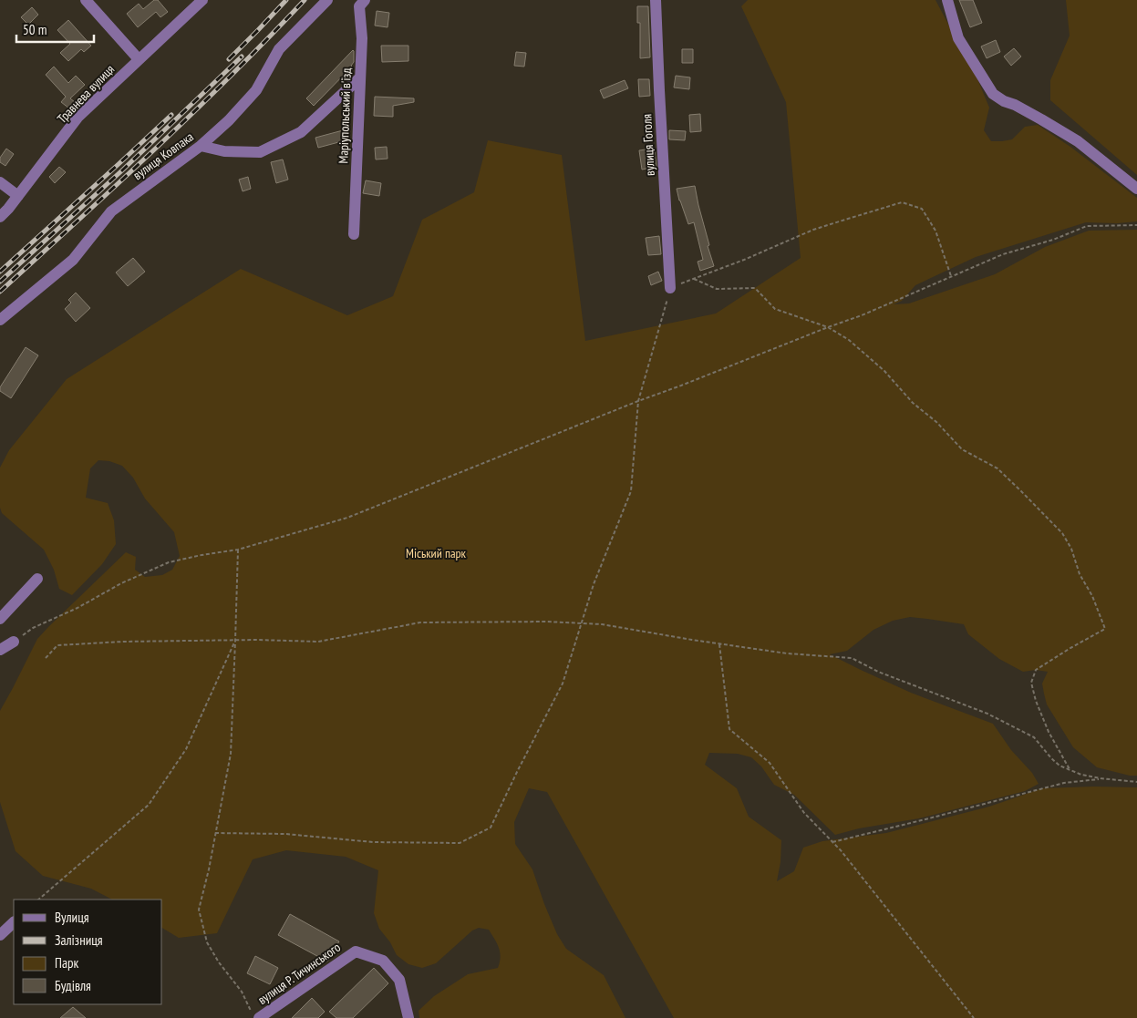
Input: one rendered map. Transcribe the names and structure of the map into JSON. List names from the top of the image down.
{
  "streets": {
    "street": [
      "Травнева вулиця",
      "Маріупольський в'їзд",
      "вулиця Гоголя",
      "вулиця Ковпака",
      "вулиця Р. Тичинського"
    ]
  },
  "parks": ["Міський парк"],
  "legend": [
    "Вулиця",
    "Залізниця",
    "Парк",
    "Будівля"
  ],
  "scale_bar": "50 m"
}
